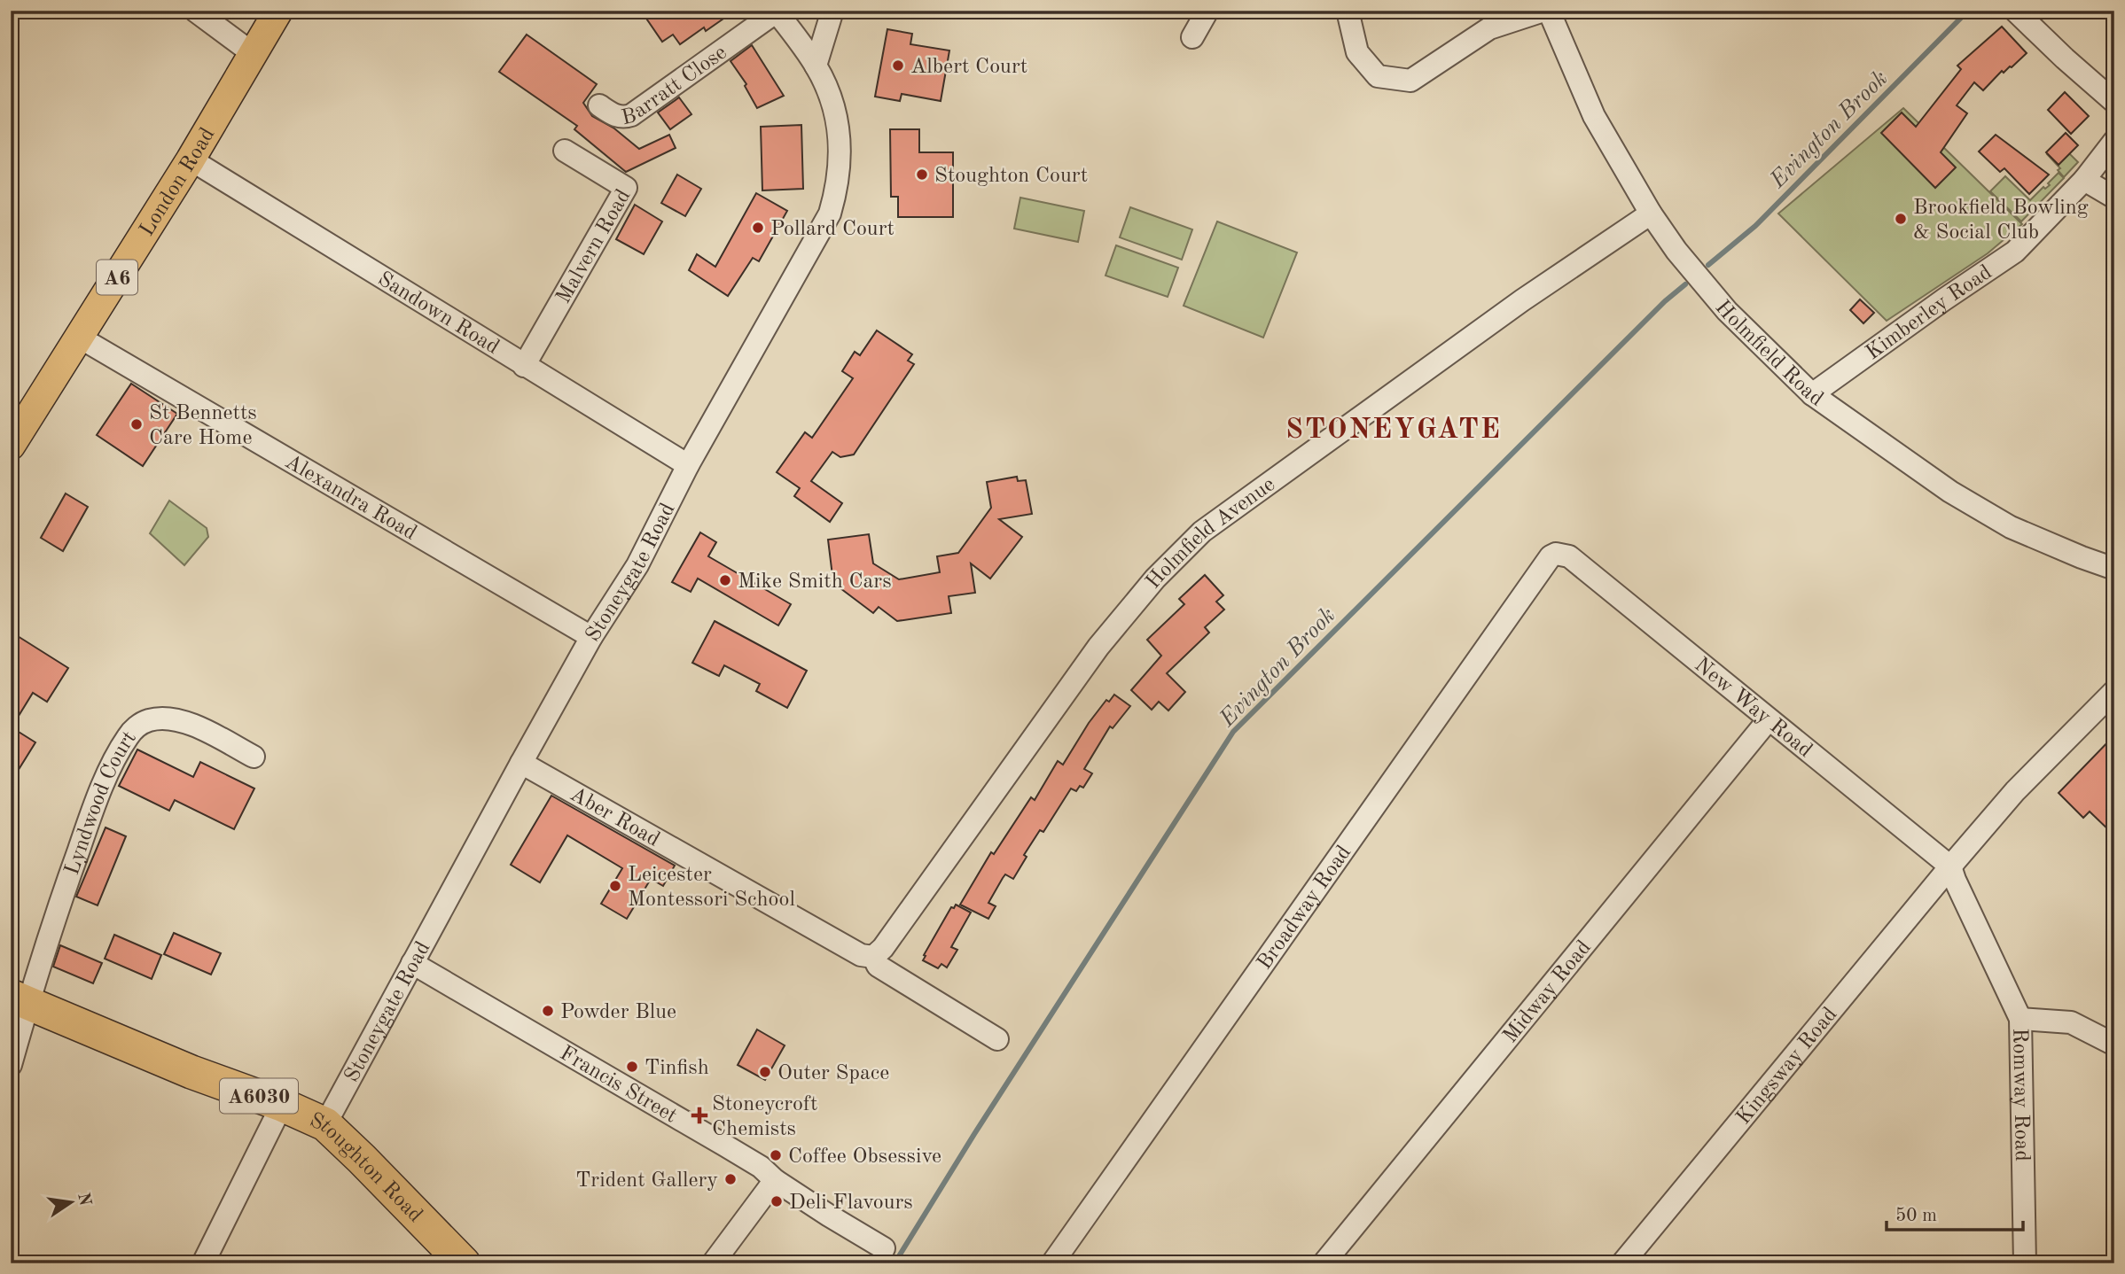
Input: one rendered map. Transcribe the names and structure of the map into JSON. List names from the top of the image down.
{
  "streets": {
    "highway": ["A6030", "Stoughton Road"],
    "main road": ["London Road", "A6"],
    "street": [
      "Barratt Close",
      "Malvern Road",
      "Kimberley Road",
      "Sandown Road",
      "Holmfield Road",
      "Alexandra Road",
      "Holmfield Avenue",
      "Stoneygate Road",
      "New Way Road",
      "Lyndwood Court",
      "Aber Road",
      "Broadway Road",
      "Midway Road",
      "Kingsway Road",
      "Francis Street",
      "Romway Road"
    ]
  },
  "crossings": [
    ["Barratt Close", "Stoneygate Road"],
    ["London Road", "Sandown Road"],
    ["London Road", "Alexandra Road"],
    ["Malvern Road", "Sandown Road"],
    ["Kimberley Road", "Holmfield Road"],
    ["Sandown Road", "Stoneygate Road"],
    ["Holmfield Road", "Holmfield Avenue"],
    ["Alexandra Road", "Stoneygate Road"],
    ["Holmfield Avenue", "Aber Road"],
    ["Stoneygate Road", "Aber Road"],
    ["Stoneygate Road", "Francis Street"],
    ["Stoneygate Road", "Stoughton Road"],
    ["New Way Road", "Broadway Road"],
    ["New Way Road", "Midway Road"],
    ["New Way Road", "Kingsway Road"],
    ["New Way Road", "Romway Road"],
    ["Lyndwood Court", "Stoughton Road"],
    ["Kingsway Road", "Romway Road"]
  ],
  "districts": ["STONEYGATE"],
  "water": ["Evington Brook"],
  "places": {
    "other": [
      "Albert Court",
      "Stoughton Court",
      "Brookfield Bowling & Social Club",
      "Pollard Court",
      "St Bennetts Care Home",
      "Mike Smith Cars",
      "Leicester Montessori School",
      "Powder Blue",
      "Tinfish",
      "Outer Space",
      "Coffee Obsessive",
      "Trident Gallery",
      "Deli Flavours"
    ],
    "health": ["Stoneycroft Chemists"]
  },
  "scale_bar": "50 m",
  "north": "right"
}
